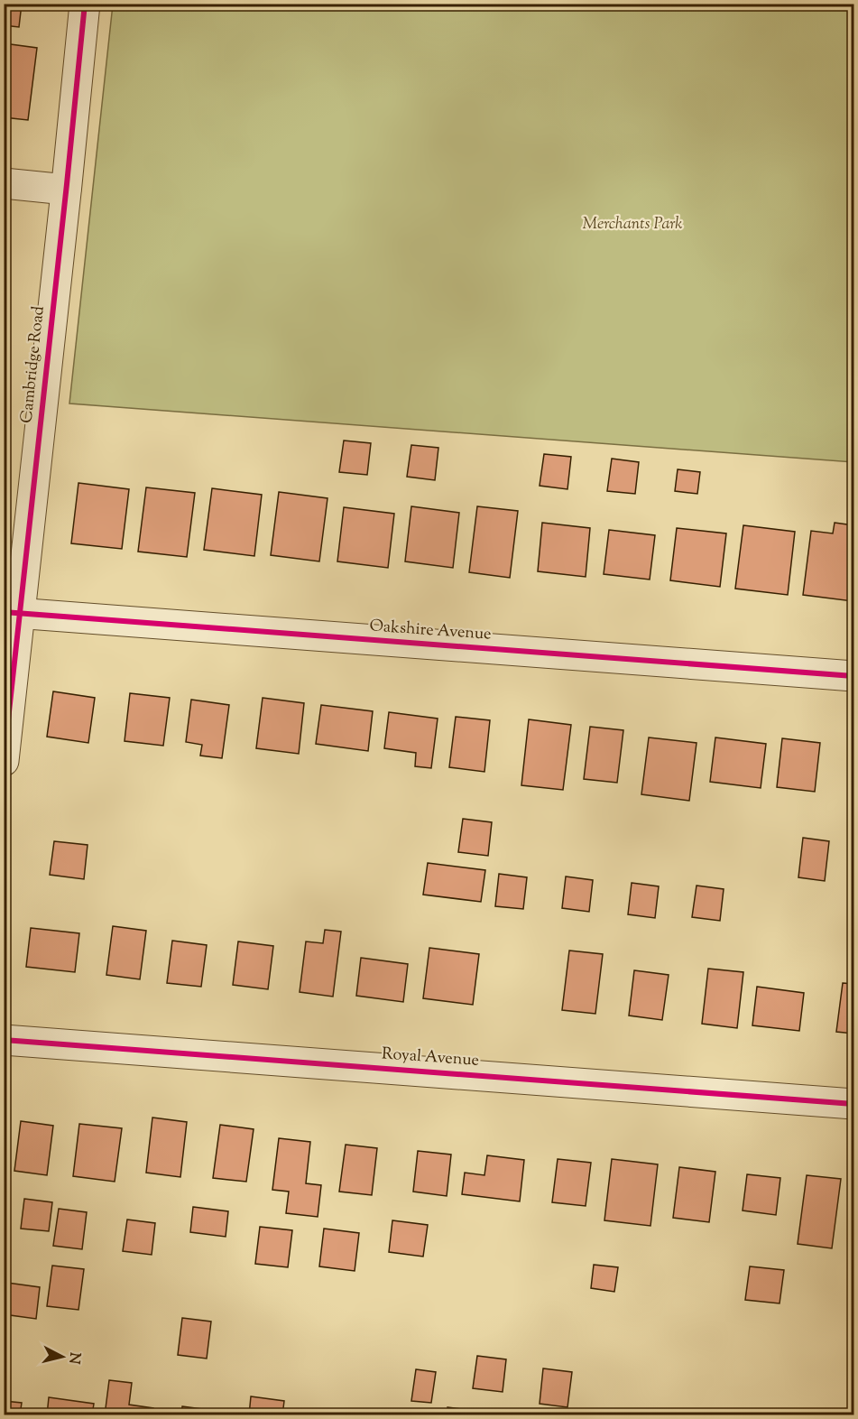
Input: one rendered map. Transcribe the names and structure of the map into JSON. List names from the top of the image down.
{
  "streets": {
    "street": ["Cambridge Road", "Oakshire Avenue", "Royal Avenue"]
  },
  "crossings": [
    ["Cambridge Road", "Oakshire Avenue"]
  ],
  "parks": ["Merchants Park"],
  "north": "right"
}
